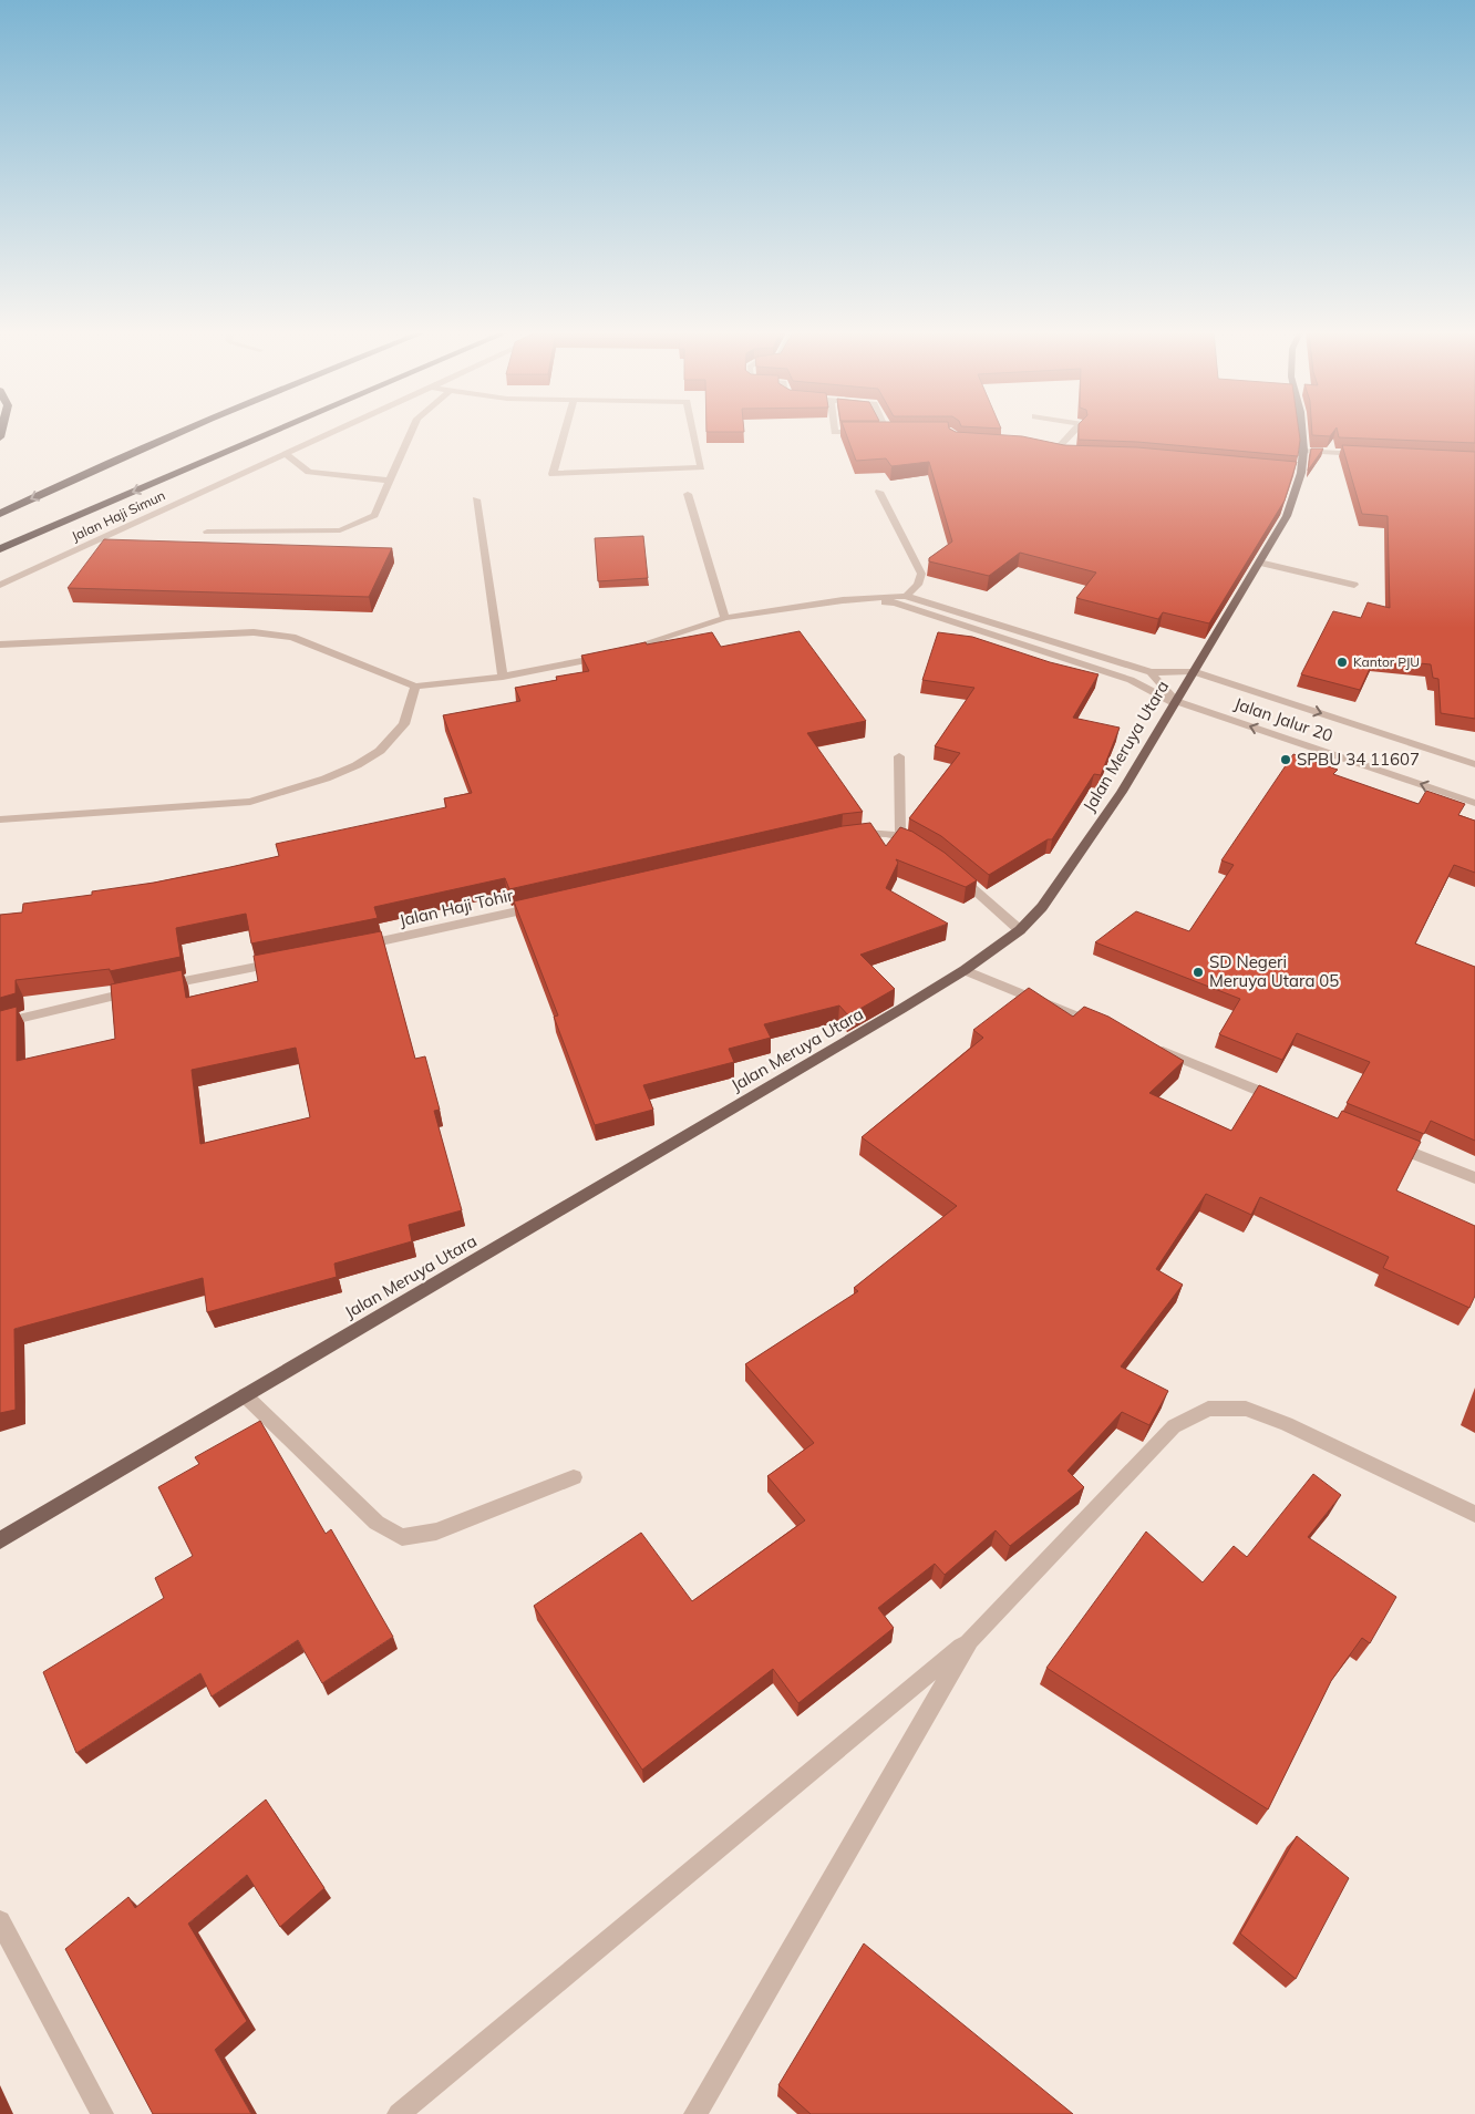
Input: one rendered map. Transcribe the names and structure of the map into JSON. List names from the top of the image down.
{
  "streets": {
    "main road": ["Jalan Meruya Utara"],
    "street": ["Jalan Haji Simun", "Jalan Jalur 20", "Jalan Haji Tohir"]
  },
  "crossings": [
    ["Jalan Jalur 20", "Jalan Meruya Utara"]
  ],
  "places": ["Kantor PJU", "SPBU 34 11607", "SD Negeri Meruya Utara 05"]
}
